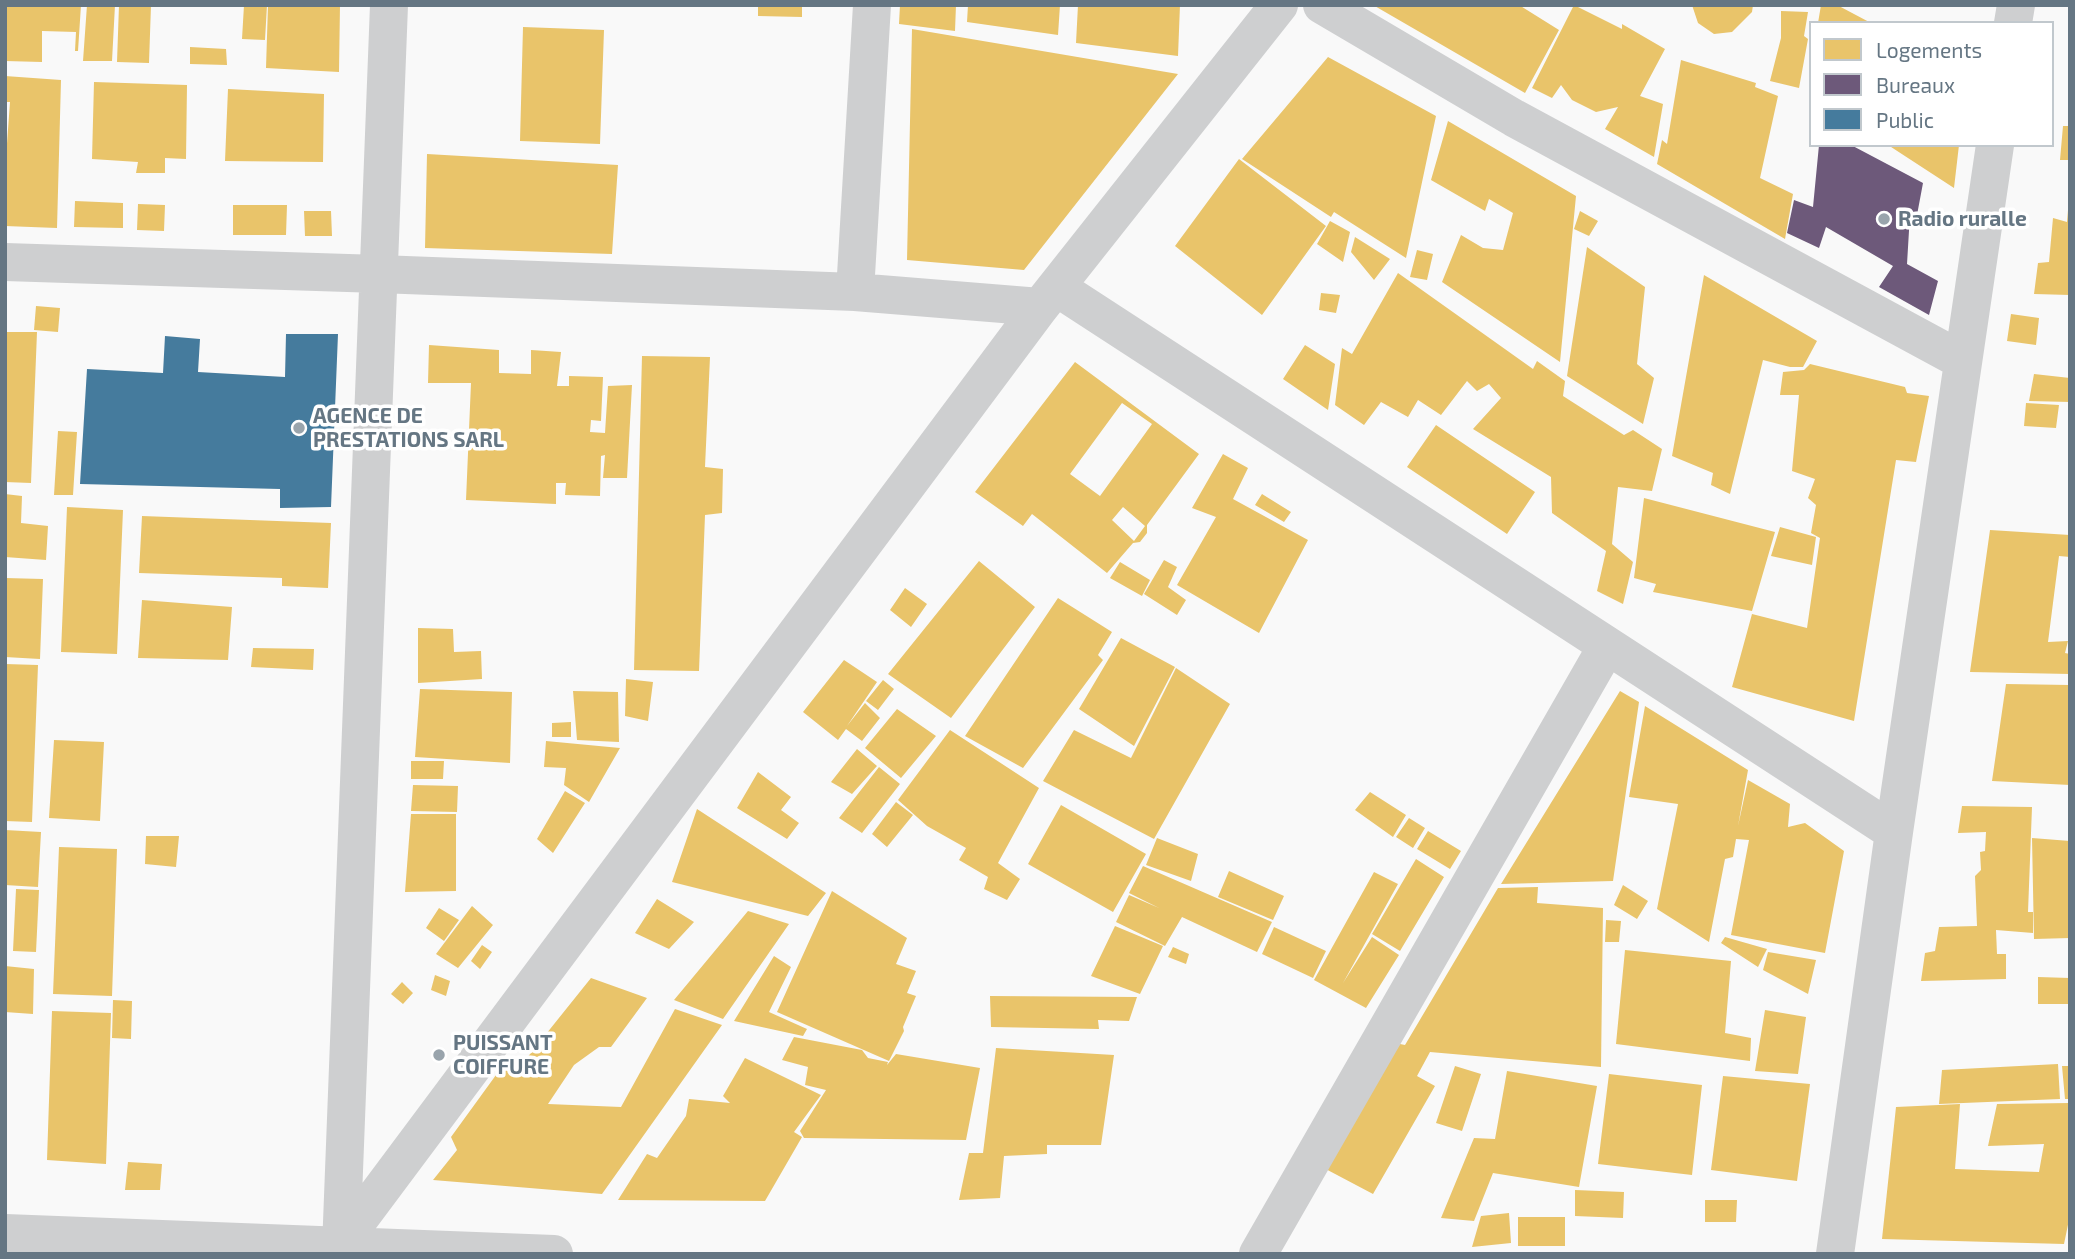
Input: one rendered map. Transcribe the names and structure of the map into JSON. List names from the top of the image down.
{
  "places": ["Radio ruralle", "AGENCE DE PRESTATIONS SARL", "PUISSANT COIFFURE"],
  "legend": ["Logements", "Bureaux", "Public"]
}
